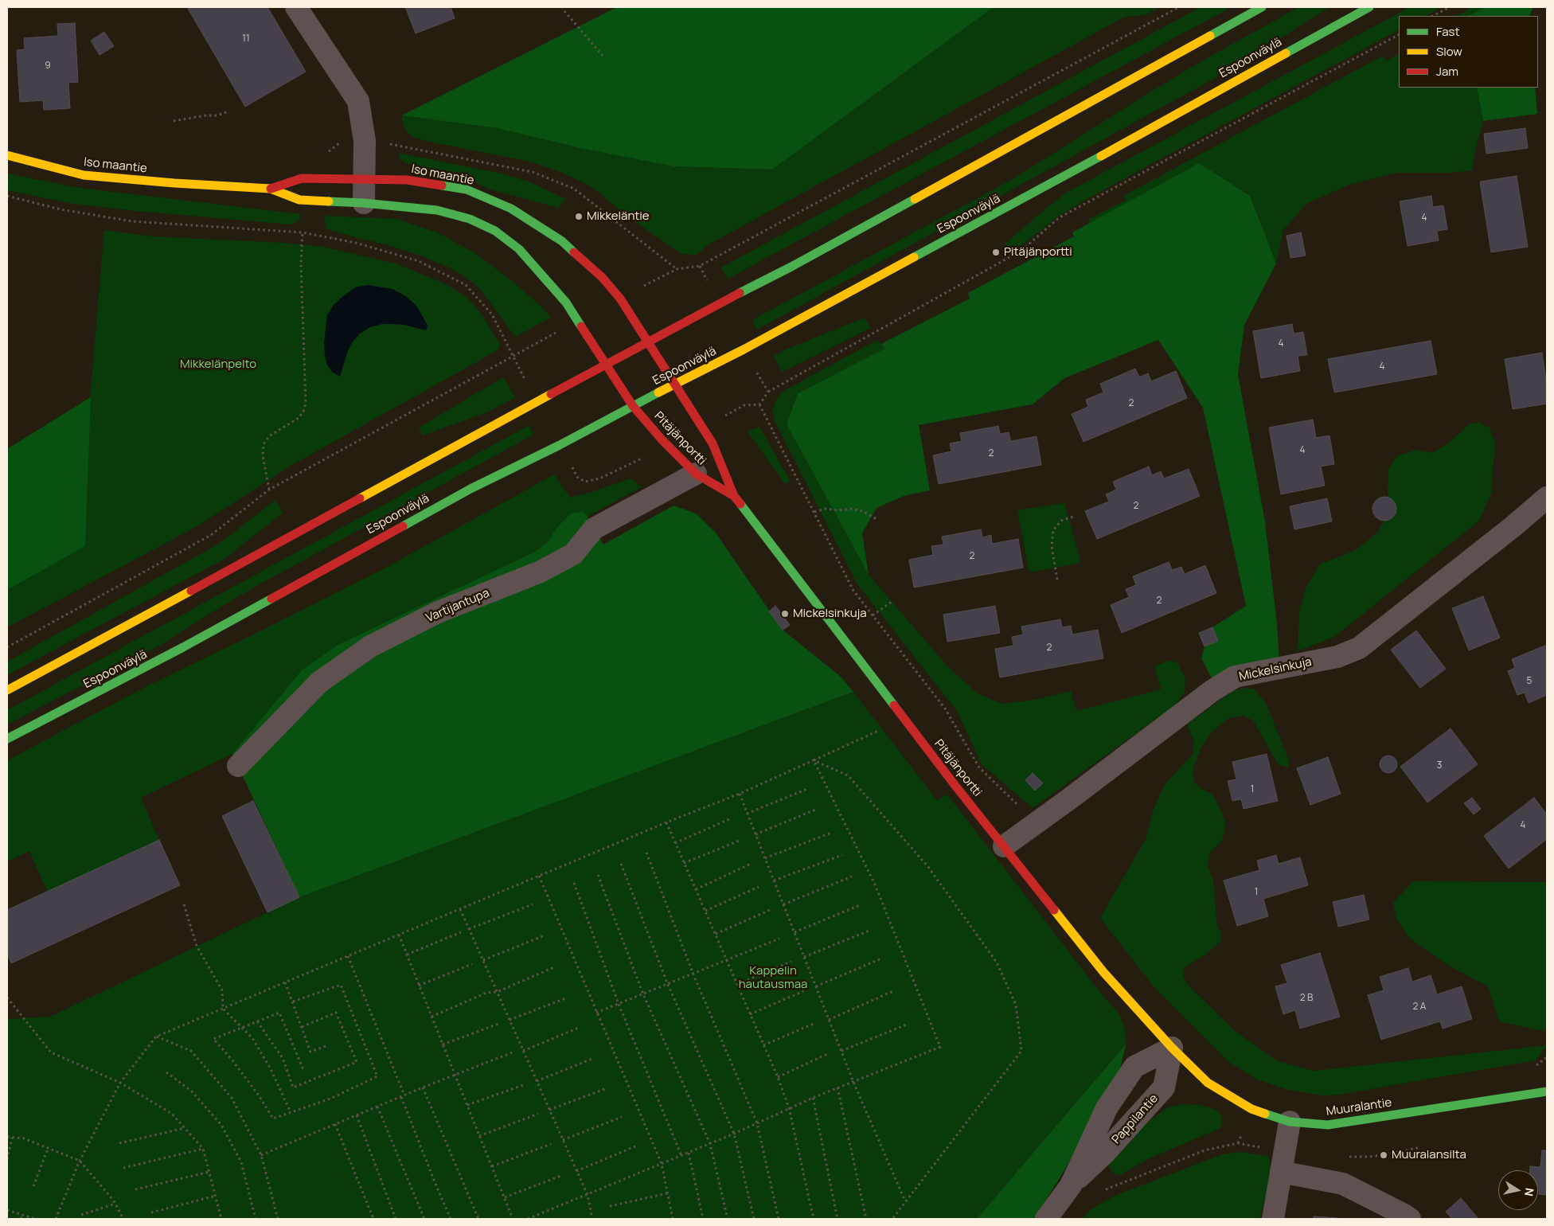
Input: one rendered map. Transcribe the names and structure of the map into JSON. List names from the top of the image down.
{
  "streets": {
    "main road": [
      "Espoonväylä",
      "Iso maantie",
      "Pitäjänportti",
      "Muuralantie"
    ],
    "street": ["Vartijantupa", "Mickelsinkuja", "Pappilantie"]
  },
  "crossings": [
    ["Espoonväylä", "Pitäjänportti"],
    ["Iso maantie", "Pitäjänportti"],
    ["Pitäjänportti", "Vartijantupa"],
    ["Pitäjänportti", "Mickelsinkuja"],
    ["Pitäjänportti", "Muuralantie"],
    ["Pitäjänportti", "Pappilantie"],
    ["Muuralantie", "Pappilantie"]
  ],
  "parks": ["Mikkelänpelto", "Kappelin hautausmaa"],
  "places": [
    "Mikkeläntie",
    "Pitäjänportti",
    "Mickelsinkuja",
    "Muuralansilta"
  ],
  "house_numbers": [
    "11",
    "9",
    "4",
    "4",
    "4",
    "2",
    "4",
    "2",
    "2",
    "2",
    "2",
    "2",
    "5",
    "3",
    "1",
    "4",
    "1",
    "2 B",
    "2 A"
  ],
  "legend": ["Fast", "Slow", "Jam"],
  "north": "right"
}
